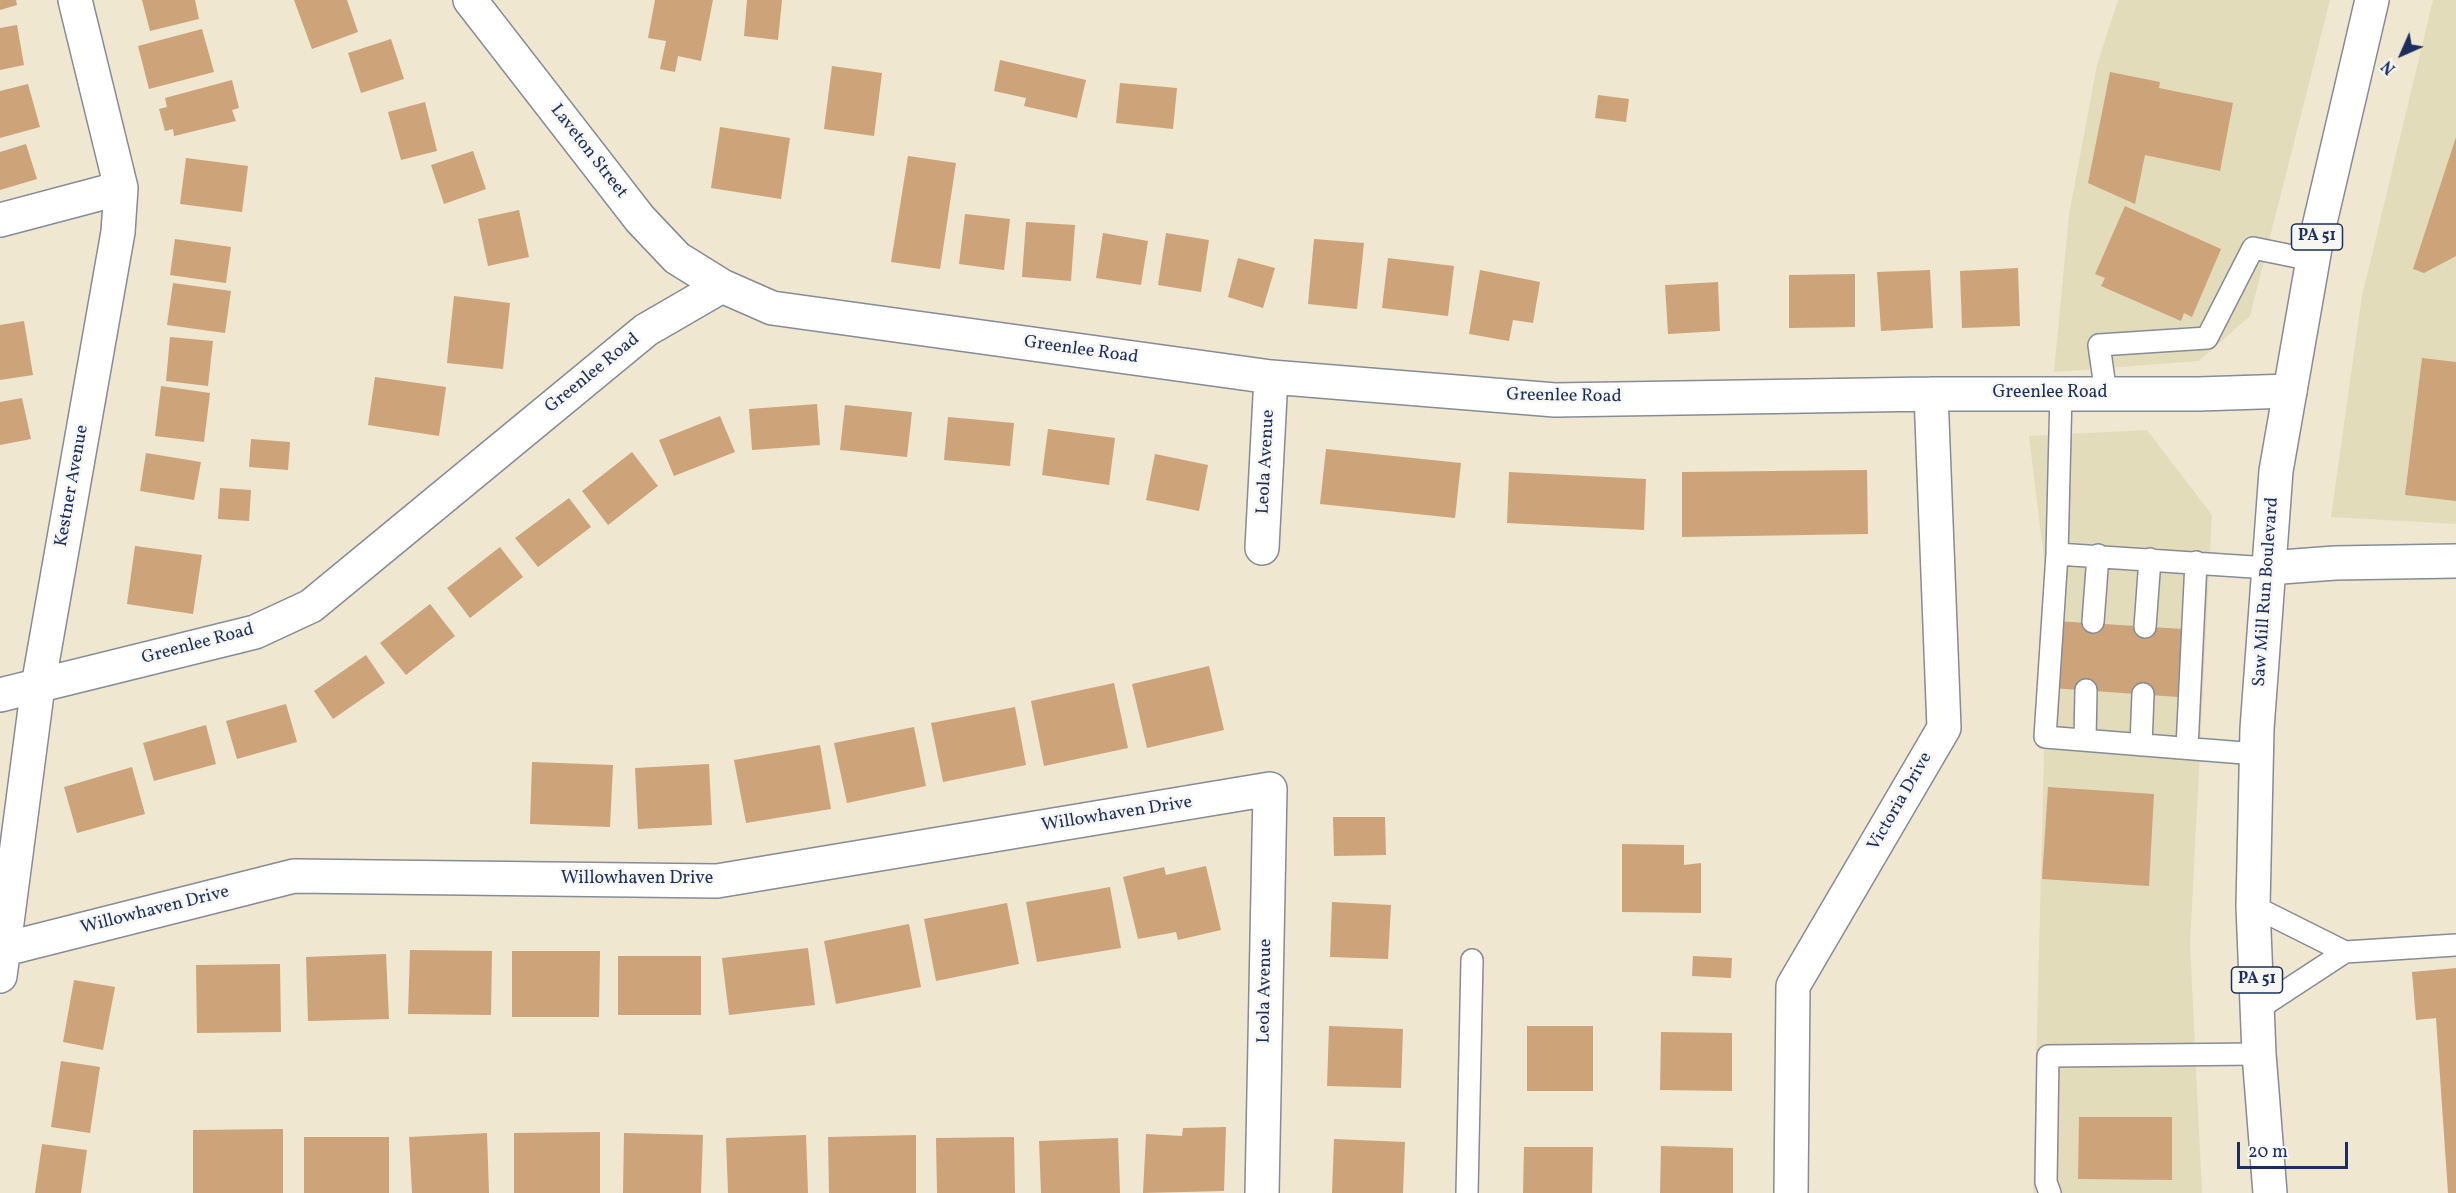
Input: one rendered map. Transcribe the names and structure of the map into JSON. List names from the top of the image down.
{
  "streets": {
    "main road": [
      "Laveton Street",
      "PA 51",
      "Greenlee Road",
      "Leola Avenue",
      "Kestner Avenue",
      "Saw Mill Run Boulevard",
      "Victoria Drive",
      "Willowhaven Drive"
    ]
  },
  "crossings": [
    ["Laveton Street", "Greenlee Road"],
    ["Greenlee Road", "Leola Avenue"],
    ["Greenlee Road", "Kestner Avenue"],
    ["Greenlee Road", "Saw Mill Run Boulevard"],
    ["Greenlee Road", "Victoria Drive"],
    ["Leola Avenue", "Willowhaven Drive"],
    ["Kestner Avenue", "Willowhaven Drive"]
  ],
  "scale_bar": "20 m",
  "north": "bottom left"
}
